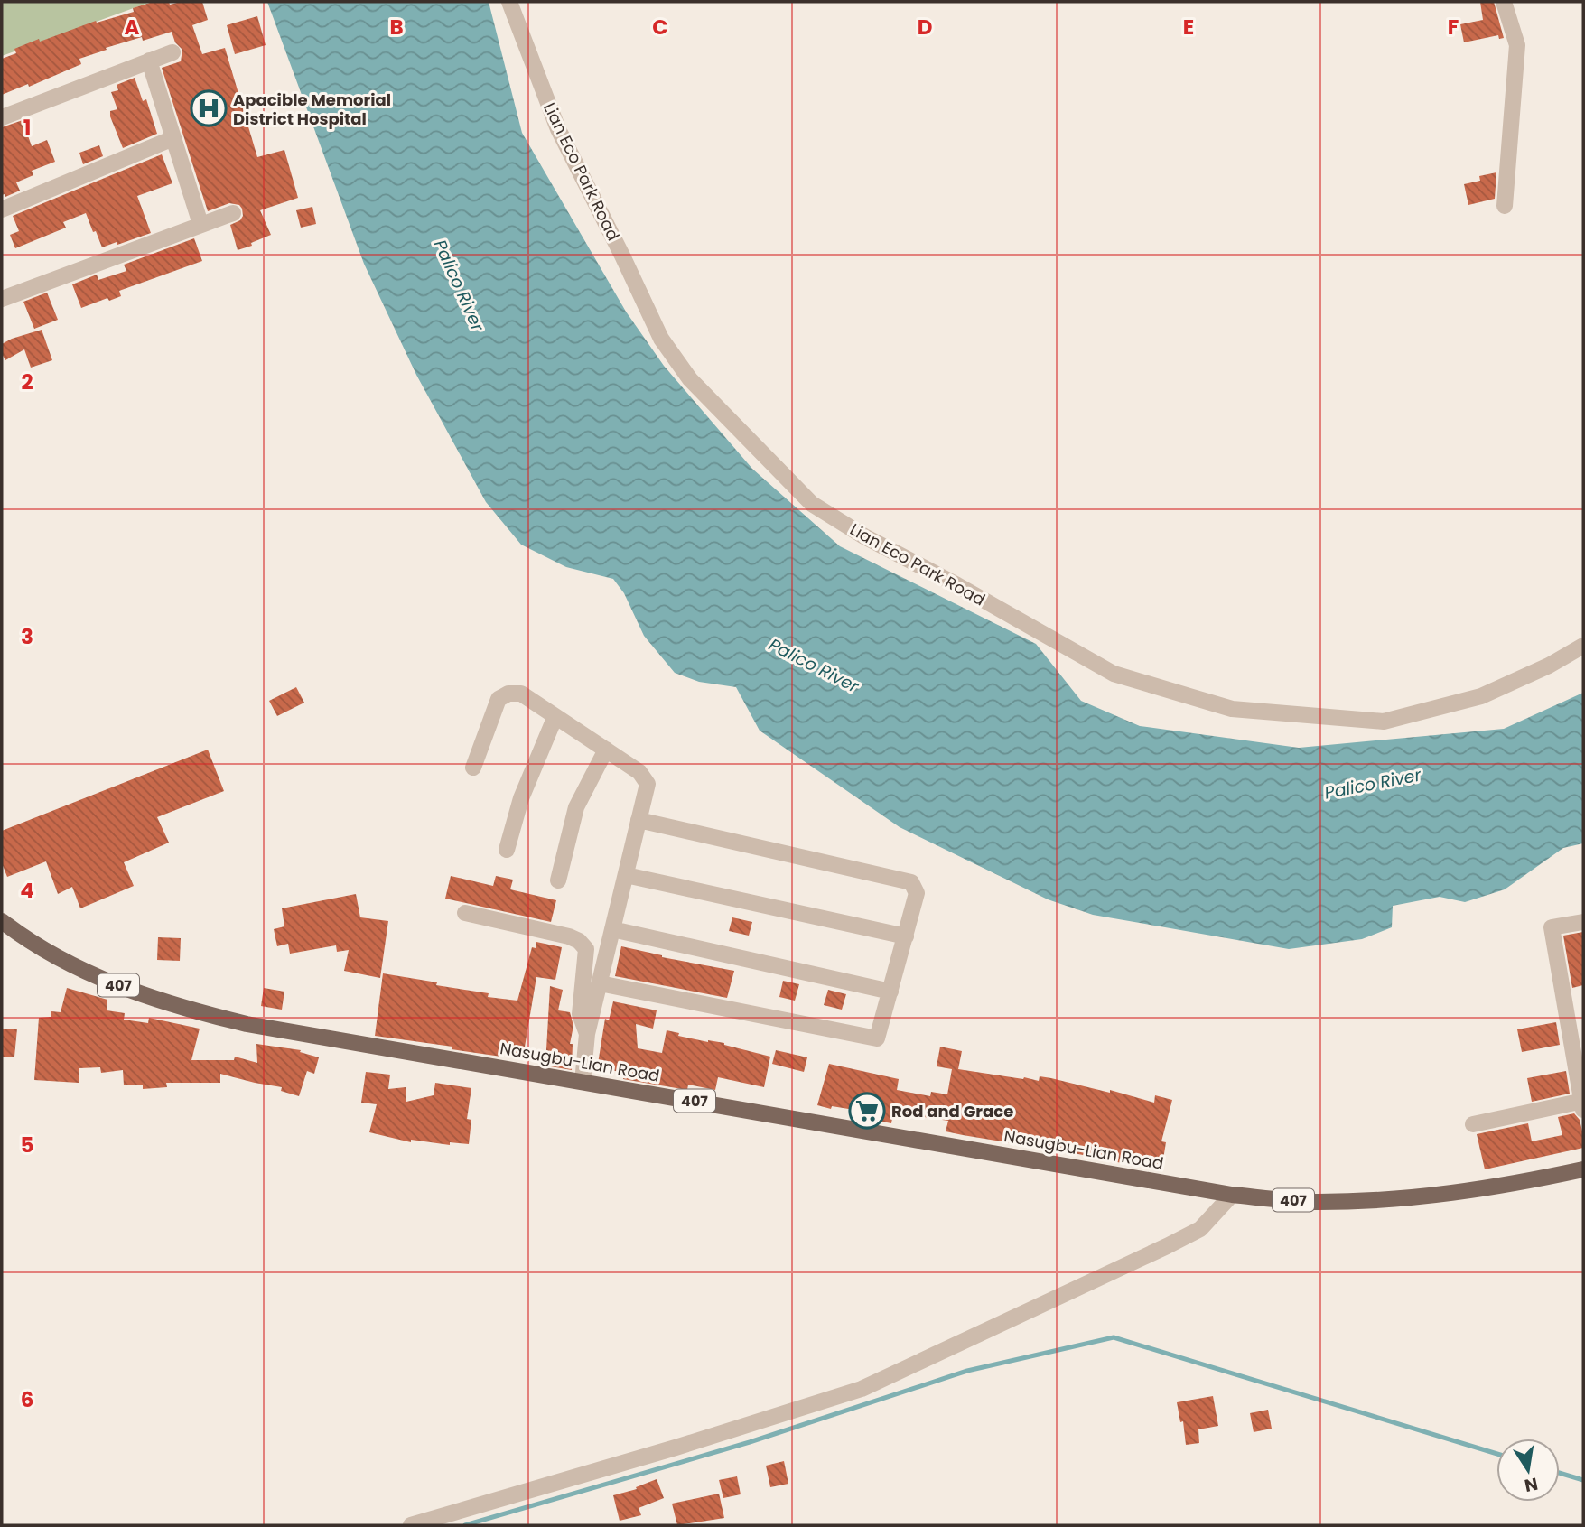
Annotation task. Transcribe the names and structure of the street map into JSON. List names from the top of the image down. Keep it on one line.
{"streets":{"main road":["407","Nasugbu-Lian Road"],"street":["Lian Eco Park Road"]},"water":["Palico River"],"places":{"hospital":["Apacible Memorial District Hospital"],"supermarket":["Rod and Grace"]},"north":"bottom","grid":{"columns":["A","B","C","D","E","F"],"rows":["1","2","3","4","5","6"]}}
